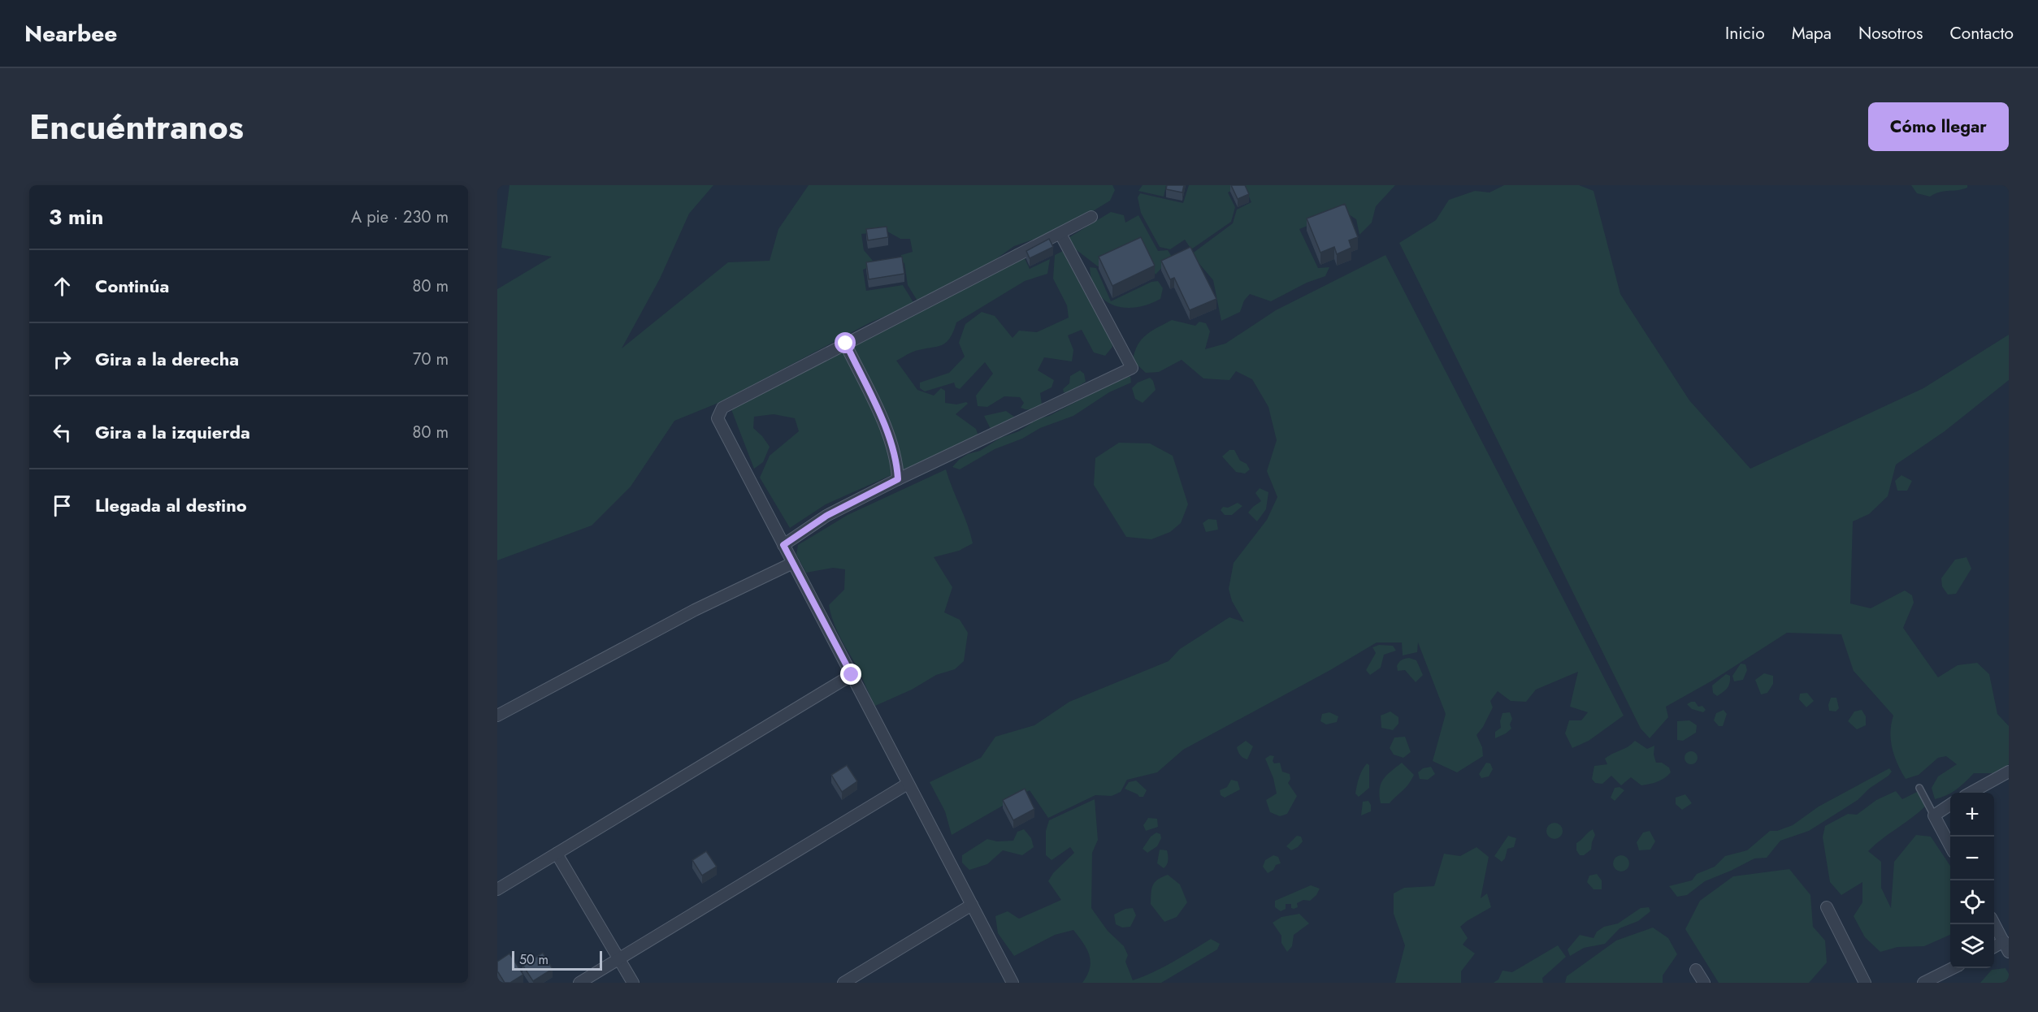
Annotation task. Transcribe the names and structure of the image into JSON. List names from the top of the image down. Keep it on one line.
{"scale_bar":"50 m","page":{"header":"Nearbee","nav":["Inicio","Mapa","Nosotros","Contacto"],"title":"Encuéntranos","buttons":"Cómo llegar","heading":["3 min","A pie · 230 m"],"list":[["Continúa","80 m"],["Gira a la derecha","70 m"],["Gira a la izquierda","80 m"],"Llegada al destino"],"map_buttons":["+","−"],"scale":"50 m"}}
